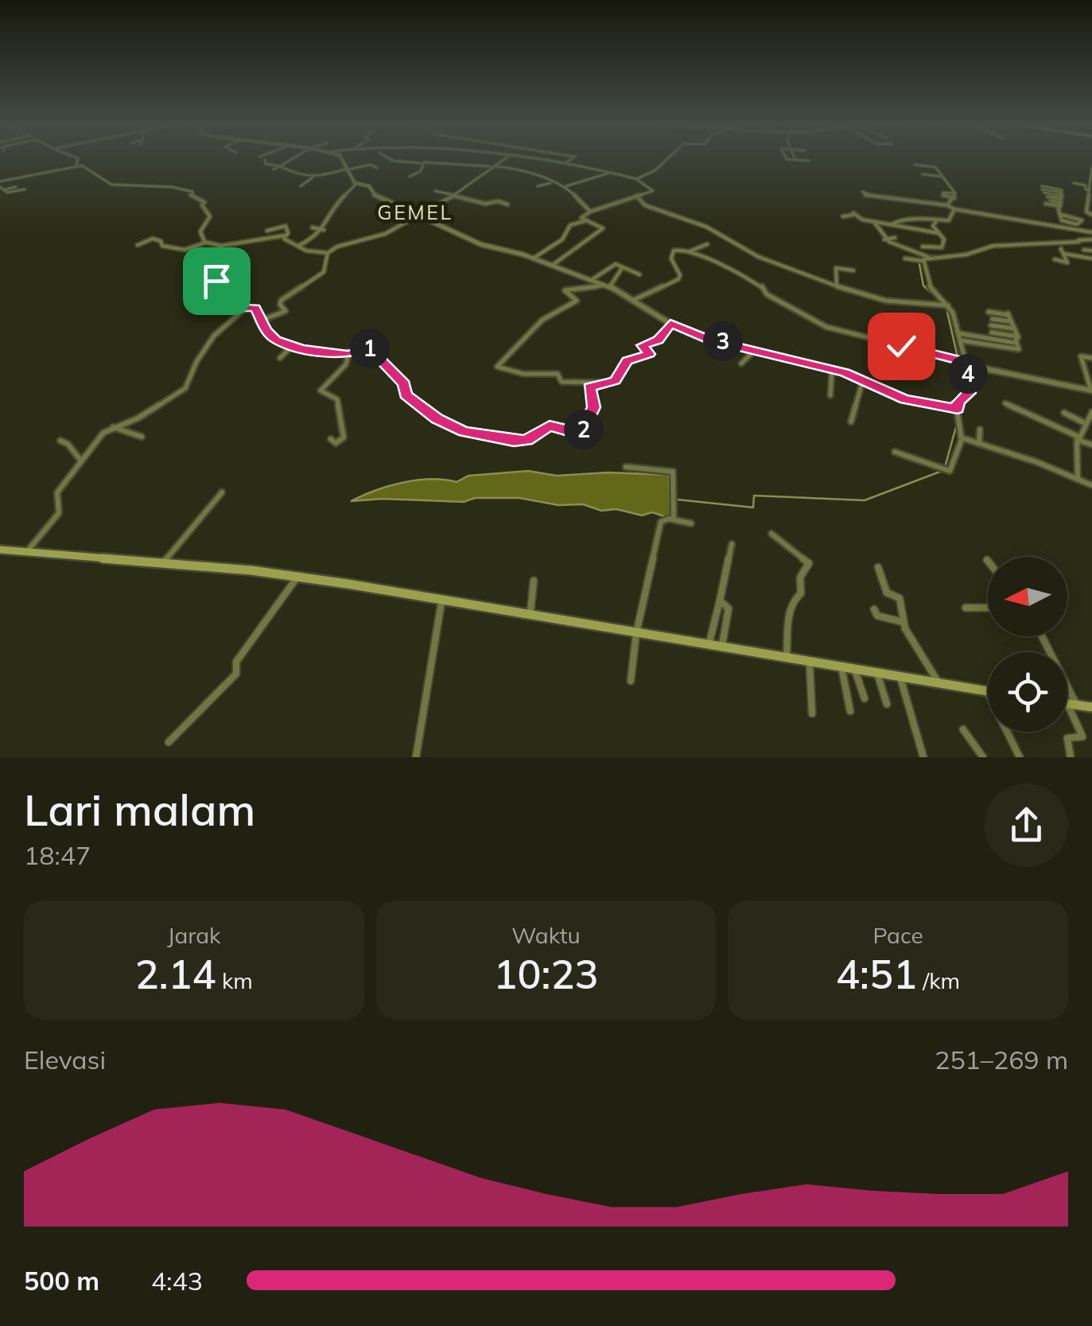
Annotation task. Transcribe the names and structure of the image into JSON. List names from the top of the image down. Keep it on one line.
{"districts":["GEMEL"],"north":"left","page":{"pins":["3","1","4","2"],"heading":["Lari malam","18:47"],"stats":[["Jarak","2.14 km"],["Waktu","10:23"],["Pace","4:51 /km"]],"chart":["Elevasi","251–269 m"],"list":[{"name":"500 m","note":"4:43"}]}}
